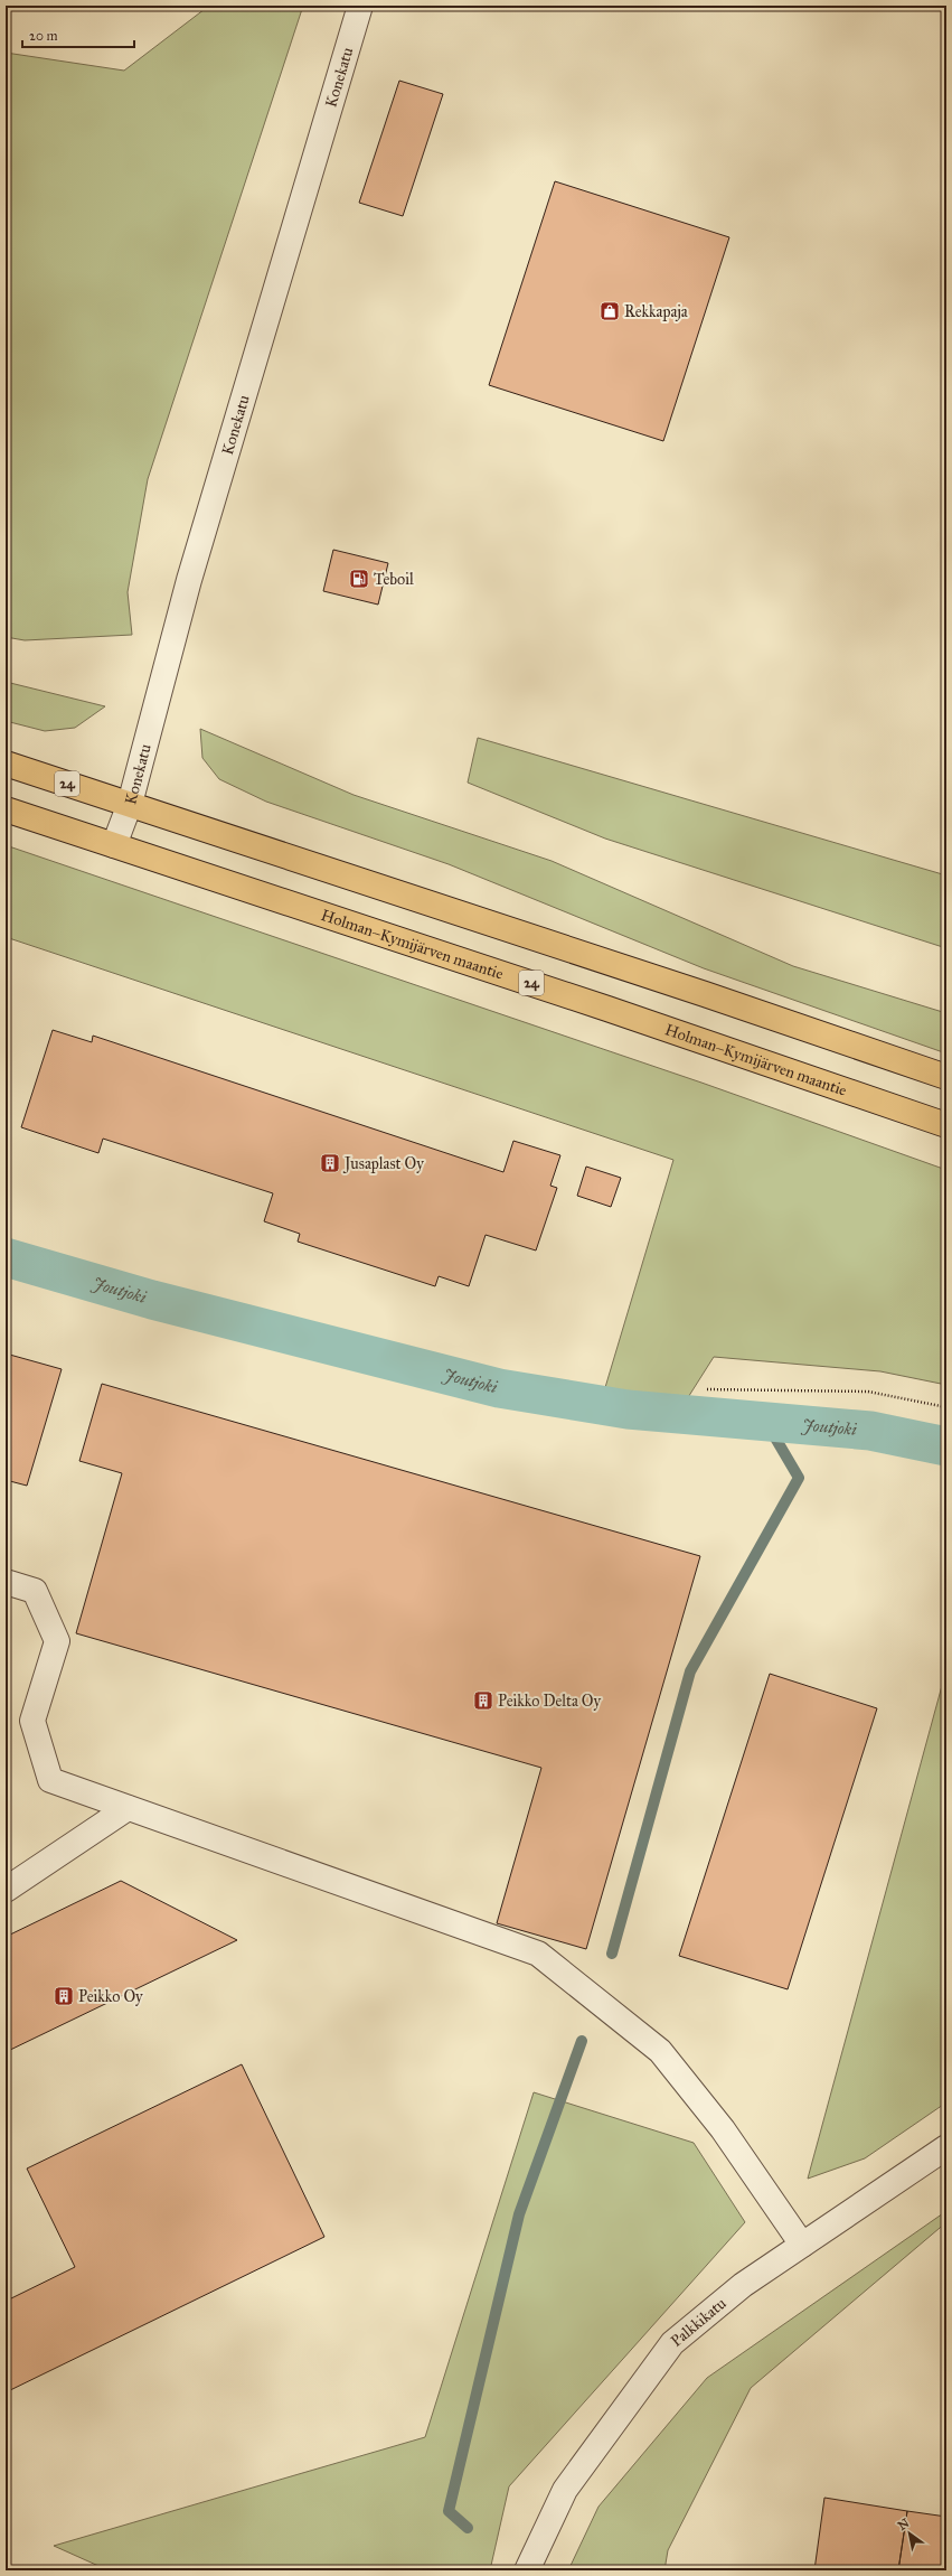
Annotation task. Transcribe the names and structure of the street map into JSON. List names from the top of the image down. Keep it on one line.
{"streets":{"highway":["24","Holman–Kymijärven maantie"],"street":["Konekatu","Palkkikatu"]},"crossings":[["Konekatu","24"],["Konekatu","Holman–Kymijärven maantie"]],"water":["Joutjoki"],"places":{"shop":["Rekkapaja"],"fuel station":["Teboil"],"building":["Jusaplast Oy","Peikko Delta Oy","Peikko Oy"]},"scale_bar":"20 m","north":"top left"}
